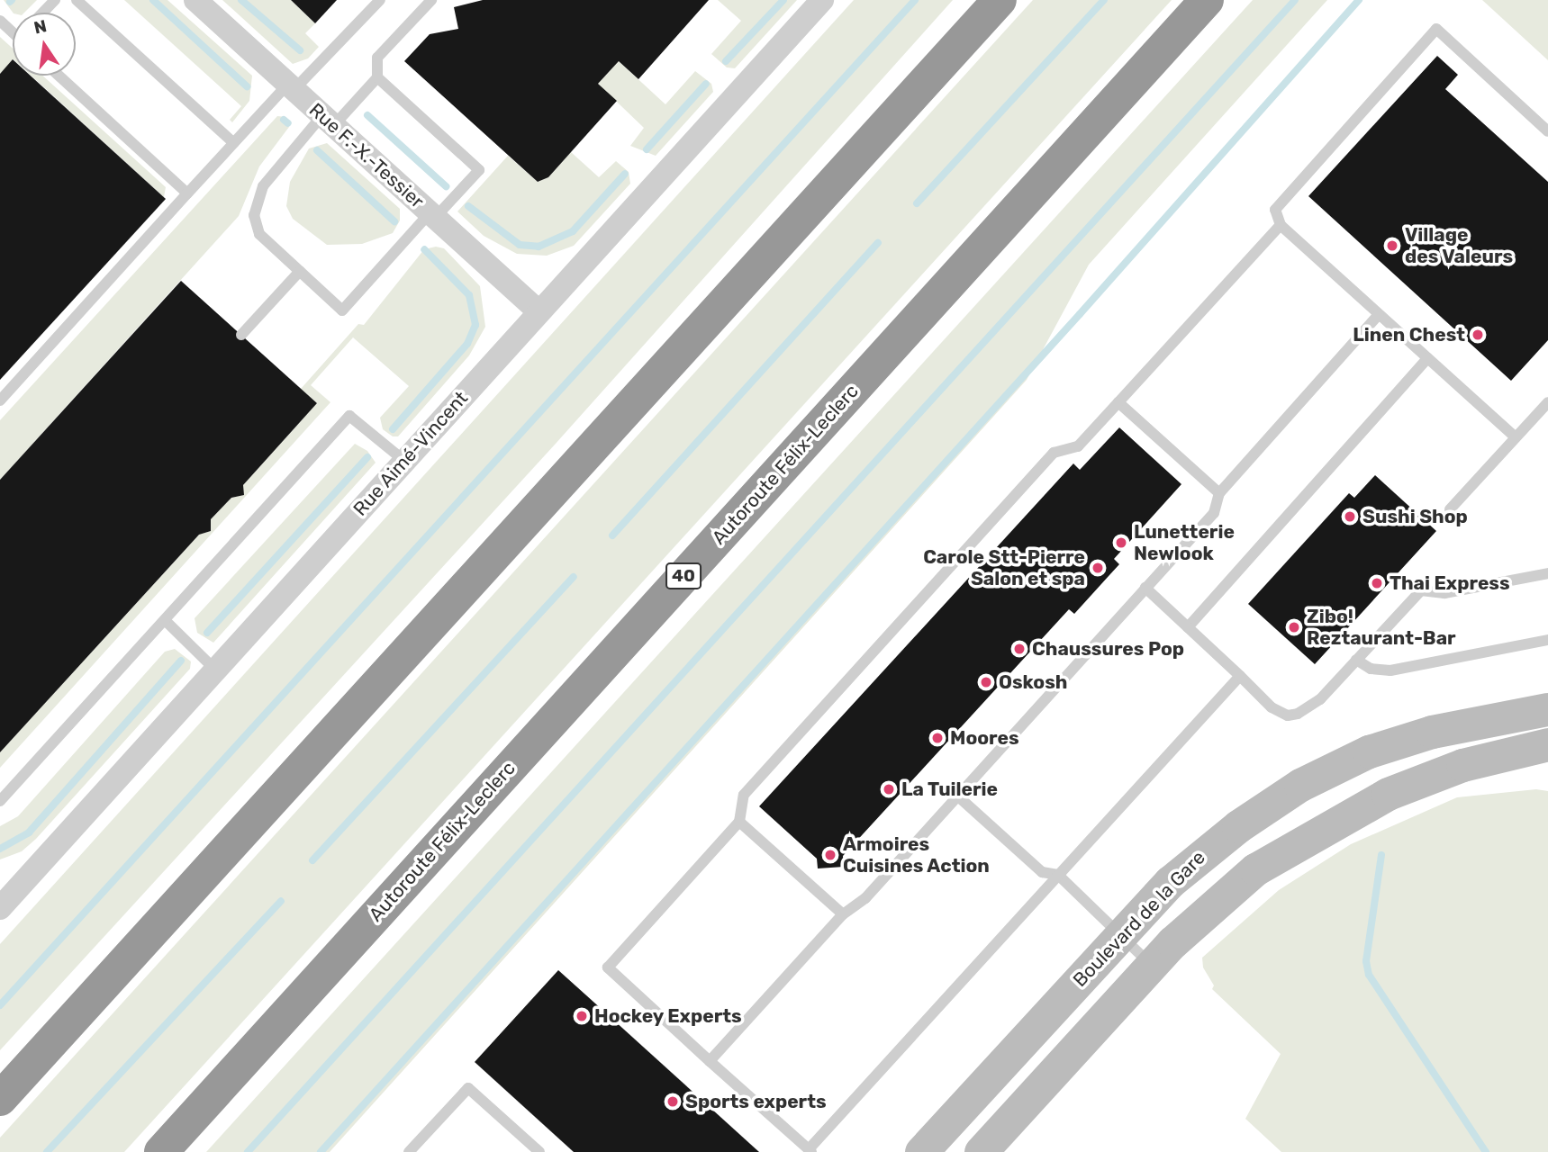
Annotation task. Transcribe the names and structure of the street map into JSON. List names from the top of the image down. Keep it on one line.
{"streets":{"highway":["Autoroute Félix-Leclerc","40"],"main road":["Boulevard de la Gare"],"street":["Rue F.-X.-Tessier","Rue Aimé-Vincent"]},"crossings":[["Rue F.-X.-Tessier","Rue Aimé-Vincent"]],"places":["Village des Valeurs","Linen Chest","Sushi Shop","Lunetterie Newlook","Carole Stt-Pierre Salon et spa","Thai Express","Zibo! Reztaurant-Bar","Chaussures Pop","Oskosh","Moores","La Tuilerie","Armoires Cuisines Action","Hockey Experts","Sports experts"],"north":"top"}
